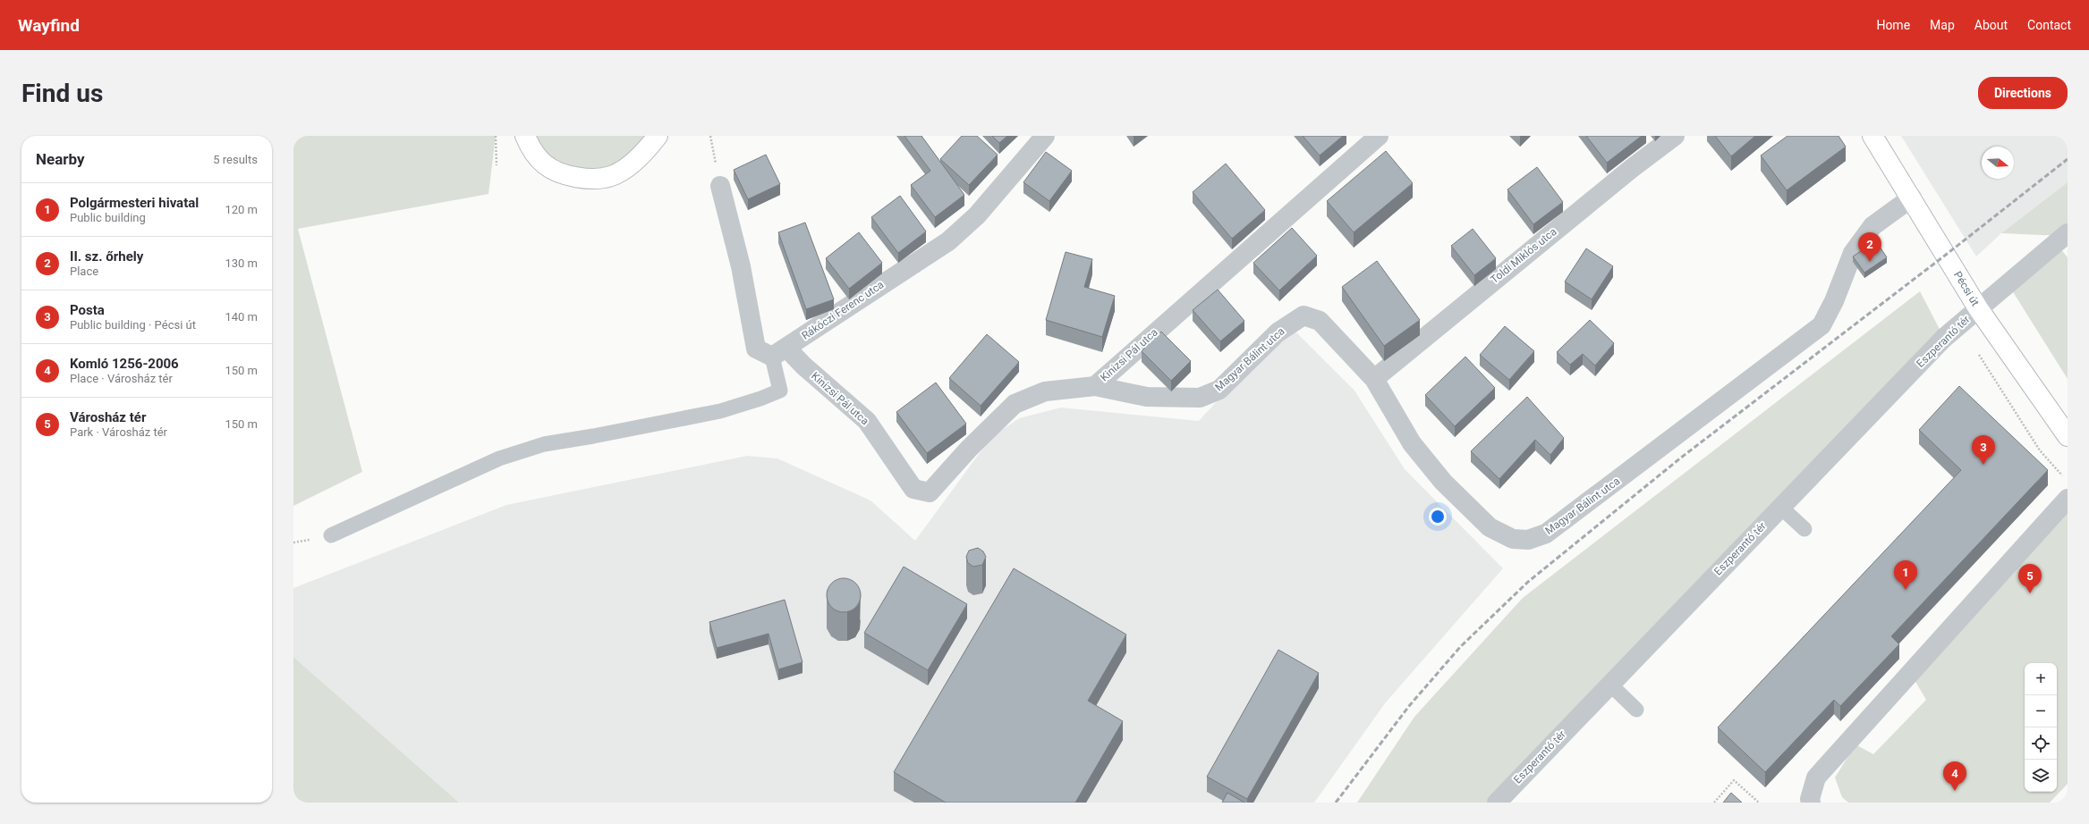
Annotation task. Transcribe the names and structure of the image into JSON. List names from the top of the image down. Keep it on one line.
{"streets":{"main road":["Pécsi út"],"street":["Toldi Miklós utca","Rákóczi Ferenc utca","Eszperantó tér","Kinizsi Pál utca","Magyar Bálint utca"]},"crossings":[["Toldi Miklós utca","Magyar Bálint utca"],["Pécsi út","Eszperantó tér"],["Pécsi út","Magyar Bálint utca"],["Rákóczi Ferenc utca","Kinizsi Pál utca"],["Kinizsi Pál utca","Magyar Bálint utca"]],"north":"right","page":{"header":"Wayfind","nav":["Home","Map","About","Contact"],"buttons":"Directions","title":"Find us","heading":["Nearby","5 results"],"list":[{"mark":"1","name":"Polgármesteri hivatal","note":"Public building","value":"120 m"},{"mark":"2","name":"II. sz. őrhely","note":"Place","value":"130 m"},{"mark":"3","name":"Posta","note":"Public building · Pécsi út","value":"140 m"},{"mark":"4","name":"Komló 1256-2006","note":"Place · Városház tér","value":"150 m"},{"mark":"5","name":"Városház tér","note":"Park · Városház tér","value":"150 m"}],"pins":["2","3","1","5","4"],"map_buttons":["+","−"]}}
